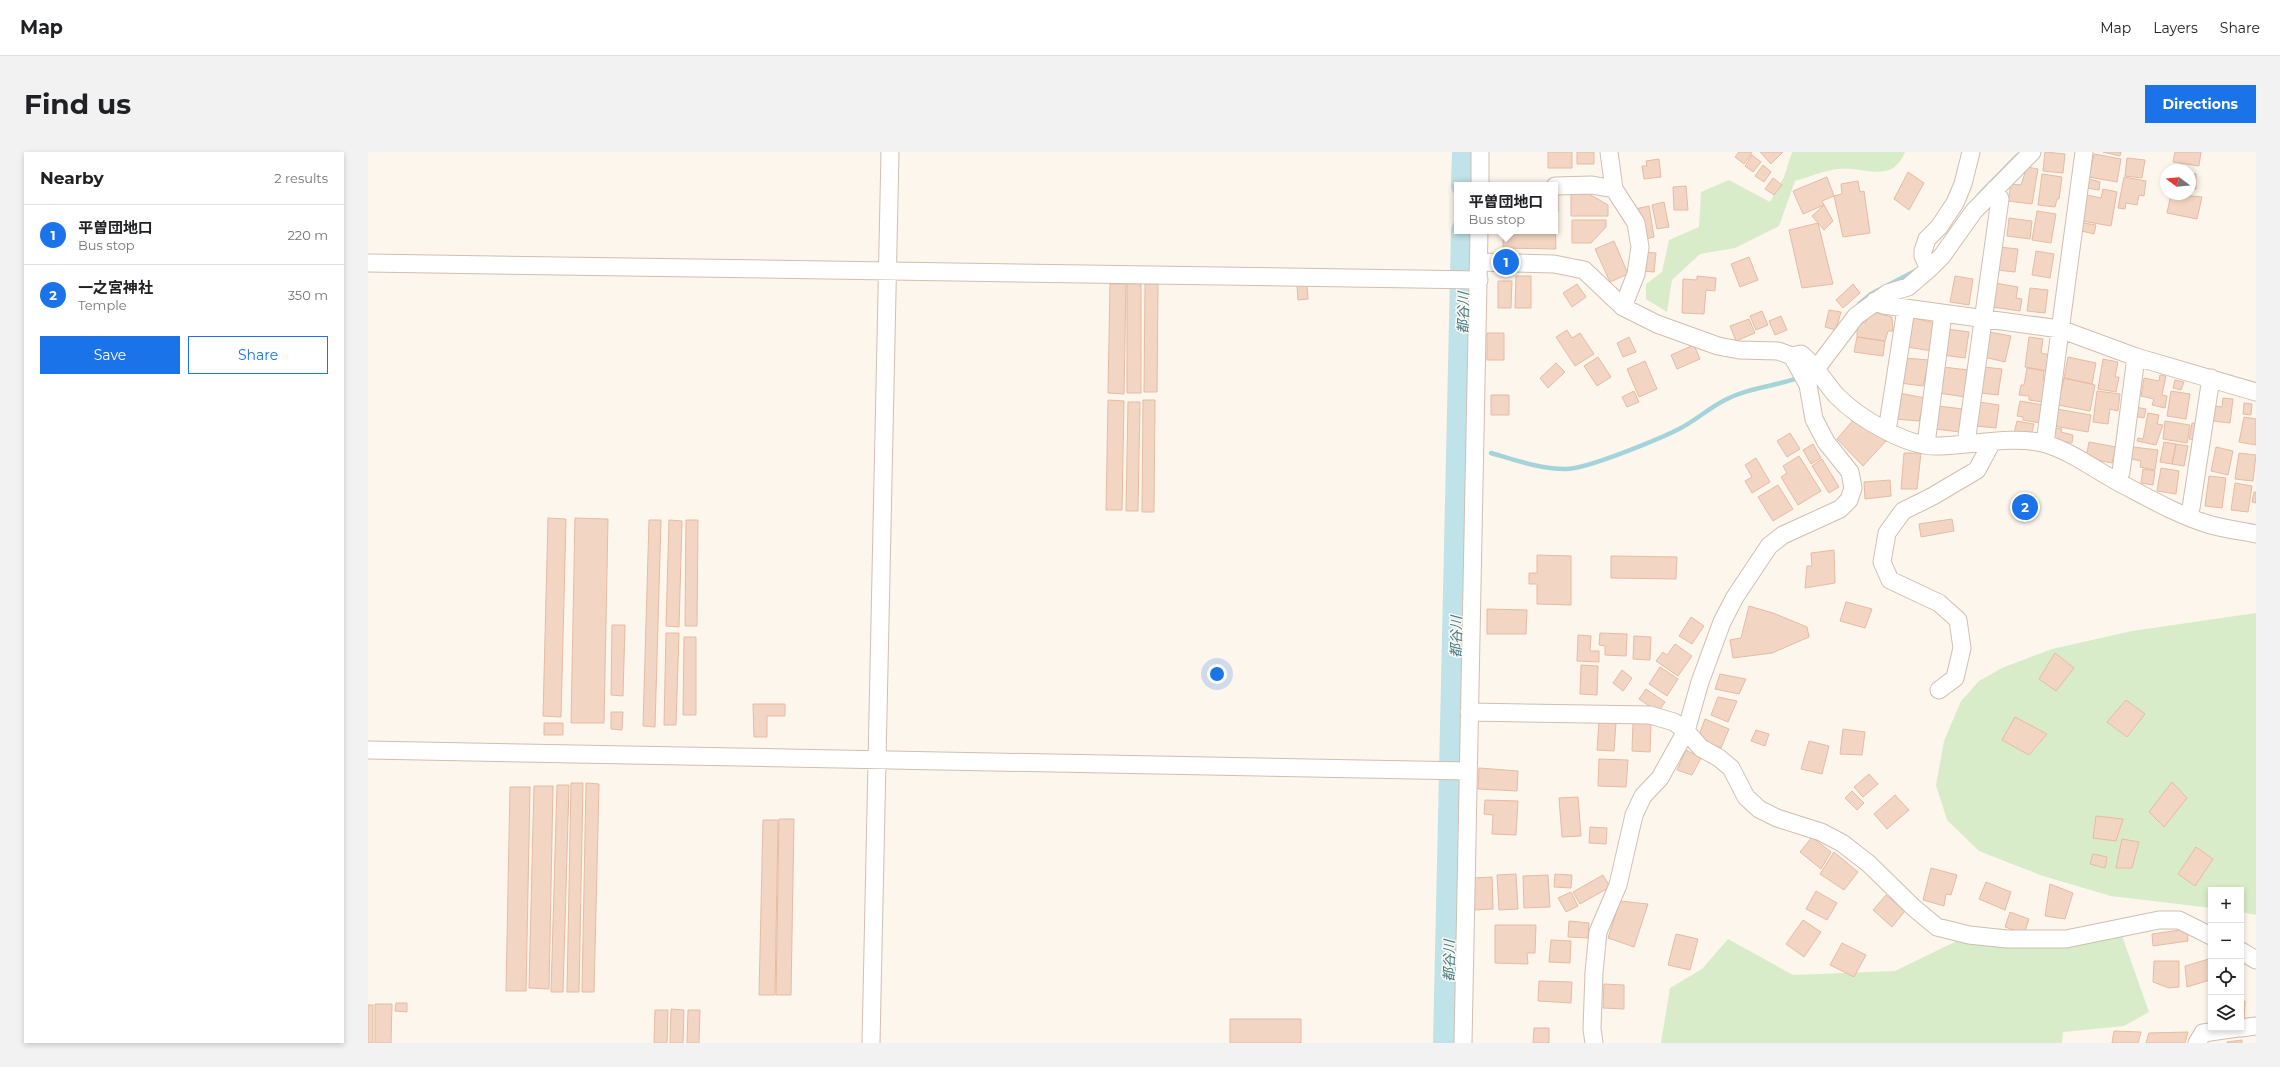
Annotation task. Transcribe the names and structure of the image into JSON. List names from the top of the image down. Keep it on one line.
{"water":["都谷川"],"north":"left","page":{"header":"Map","nav":["Map","Layers","Share"],"buttons":["Directions",["Save","Share"]],"title":"Find us","heading":["Nearby","2 results"],"popup":["平曽団地口","Bus stop"],"list":[{"mark":"1","name":"平曽団地口","note":"Bus stop","value":"220 m"},{"mark":"2","name":"一之宮神社","note":"Temple","value":"350 m"}],"pins":["1","2"],"map_buttons":["+","−"]}}
